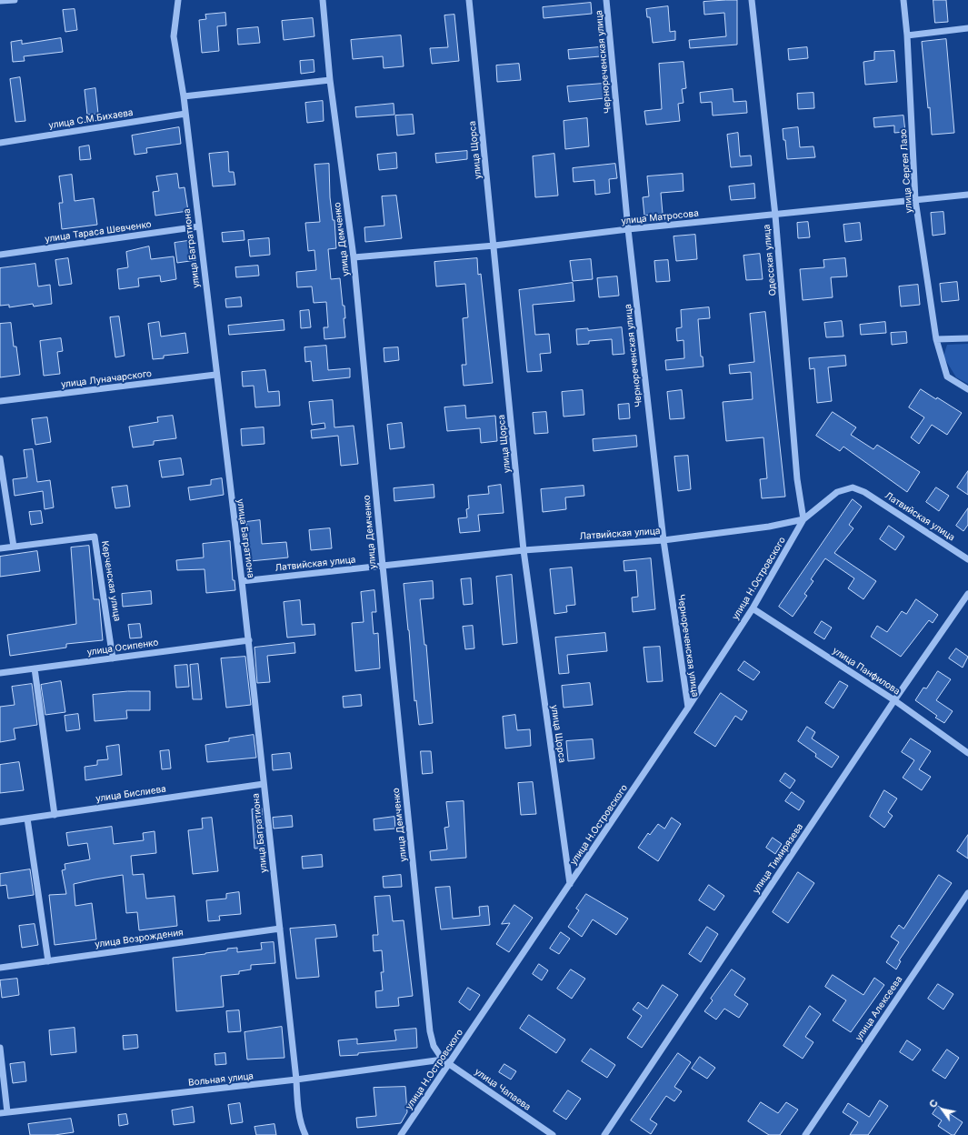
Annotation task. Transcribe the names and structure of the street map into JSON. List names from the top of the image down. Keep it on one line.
{"streets":{"street":["Чернореченская улица","улица С.М.Бихаева","улица Щорса","улица Сергея Лазо","улица Матросова","улица Тараса Шевченко","улица Демченко","улица Багратиона","Одесская улица","улица Луначарского","Латвийская улица","улица Н.Островского","Керченская улица","улица Осипенко","улица Панфилова","улица Бислиева","улица Тимирязева","улица Возрождения","улица Алексеева","Вольная улица","улица Чапаева"]},"crossings":[["Чернореченская улица","улица Матросова"],["Чернореченская улица","Латвийская улица"],["Чернореченская улица","улица Н.Островского"],["улица С.М.Бихаева","улица Багратиона"],["улица Щорса","улица Матросова"],["улица Щорса","Латвийская улица"],["улица Щорса","улица Н.Островского"],["улица Сергея Лазо","улица Матросова"],["улица Матросова","улица Демченко"],["улица Матросова","Одесская улица"],["улица Тараса Шевченко","улица Багратиона"],["улица Демченко","Латвийская улица"],["улица Демченко","Вольная улица"],["улица Демченко","улица Чапаева"],["улица Багратиона","улица Луначарского"],["улица Багратиона","Латвийская улица"],["улица Багратиона","улица Осипенко"],["улица Багратиона","улица Бислиева"],["улица Багратиона","улица Возрождения"],["улица Багратиона","Вольная улица"],["Одесская улица","Латвийская улица"],["Одесская улица","улица Н.Островского"],["Латвийская улица","улица Н.Островского"],["улица Н.Островского","улица Панфилова"],["улица Н.Островского","улица Чапаева"],["Керченская улица","улица Осипенко"],["улица Панфилова","улица Тимирязева"],["Вольная улица","улица Чапаева"]],"north":"top left"}
